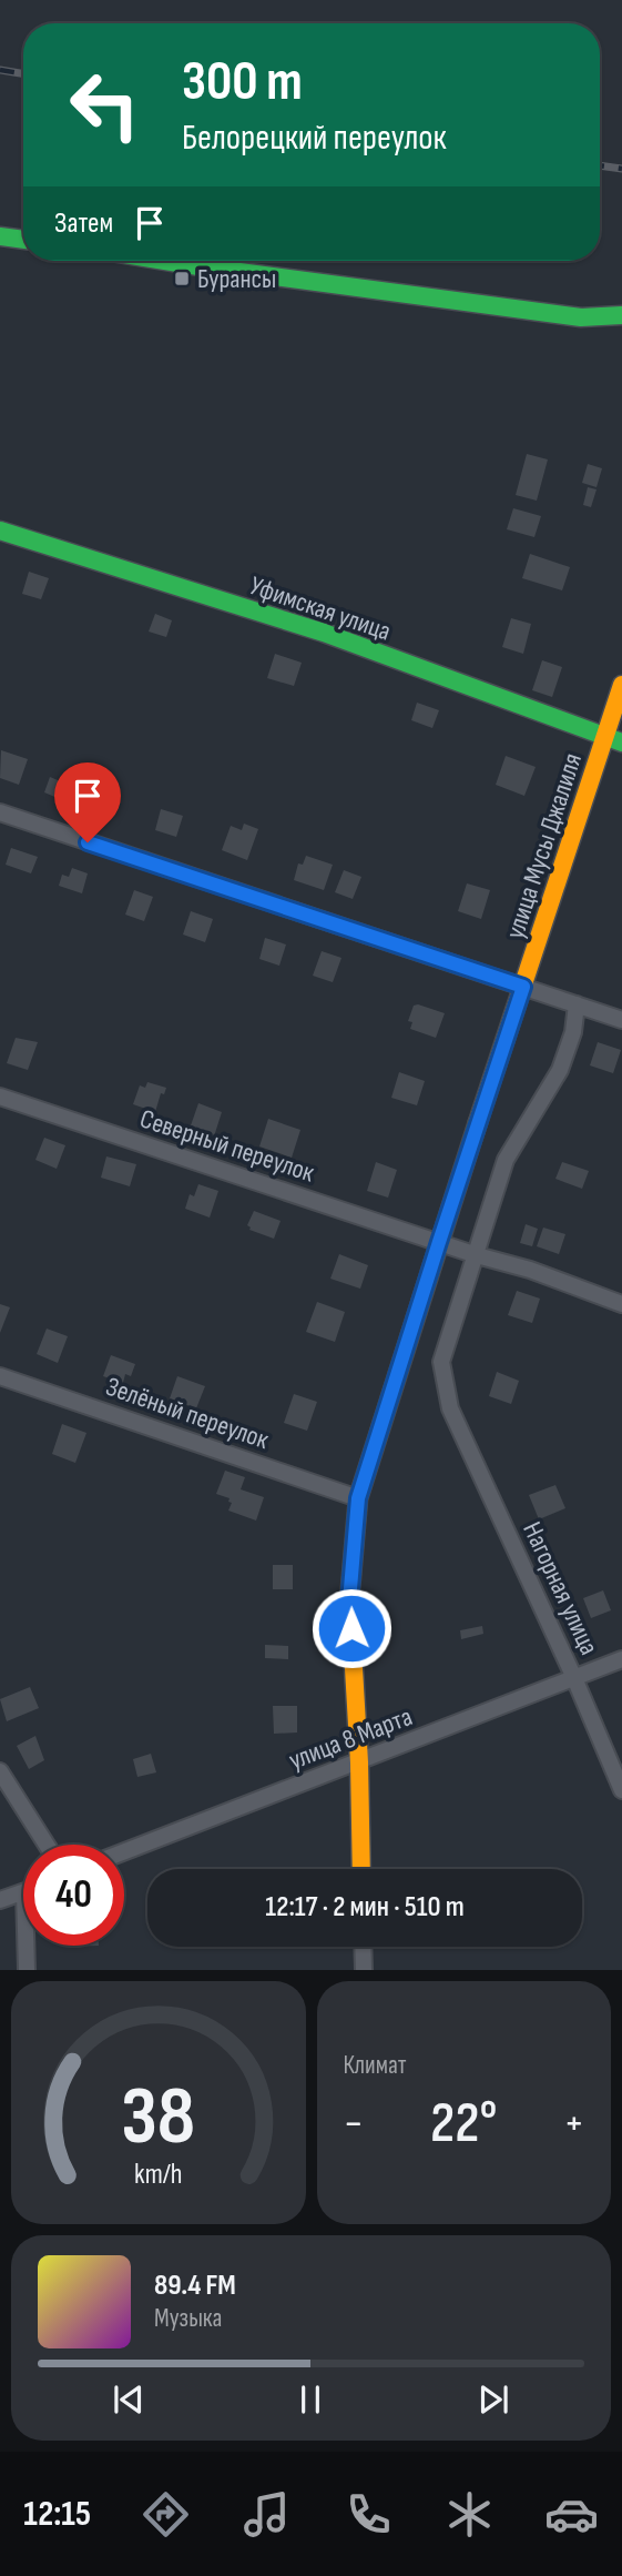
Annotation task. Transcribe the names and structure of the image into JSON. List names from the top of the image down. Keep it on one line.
{"streets":{"street":["Уфимская улица","улица Мусы Джалиля","Северный переулок","Зелёный переулок","Нагорная улица","улица 8 Марта"]},"crossings":[["Уфимская улица","улица Мусы Джалиля"],["улица Мусы Джалиля","Северный переулок"],["улица Мусы Джалиля","Зелёный переулок"],["улица Мусы Джалиля","улица 8 Марта"],["Северный переулок","Нагорная улица"],["Нагорная улица","улица 8 Марта"]],"places":{"transit":["Бурансы"]},"page":{"turn":["300 m","Белорецкий переулок"],"then":"Затем","limit":"40","trip":"12:17 · 2 мин · 510 m","tile":"Климат","heat":["−","22°","+"],"song":["89.4 FM","Музыка"],"tabs":"12:15","gauge":["38","km/h"]}}
